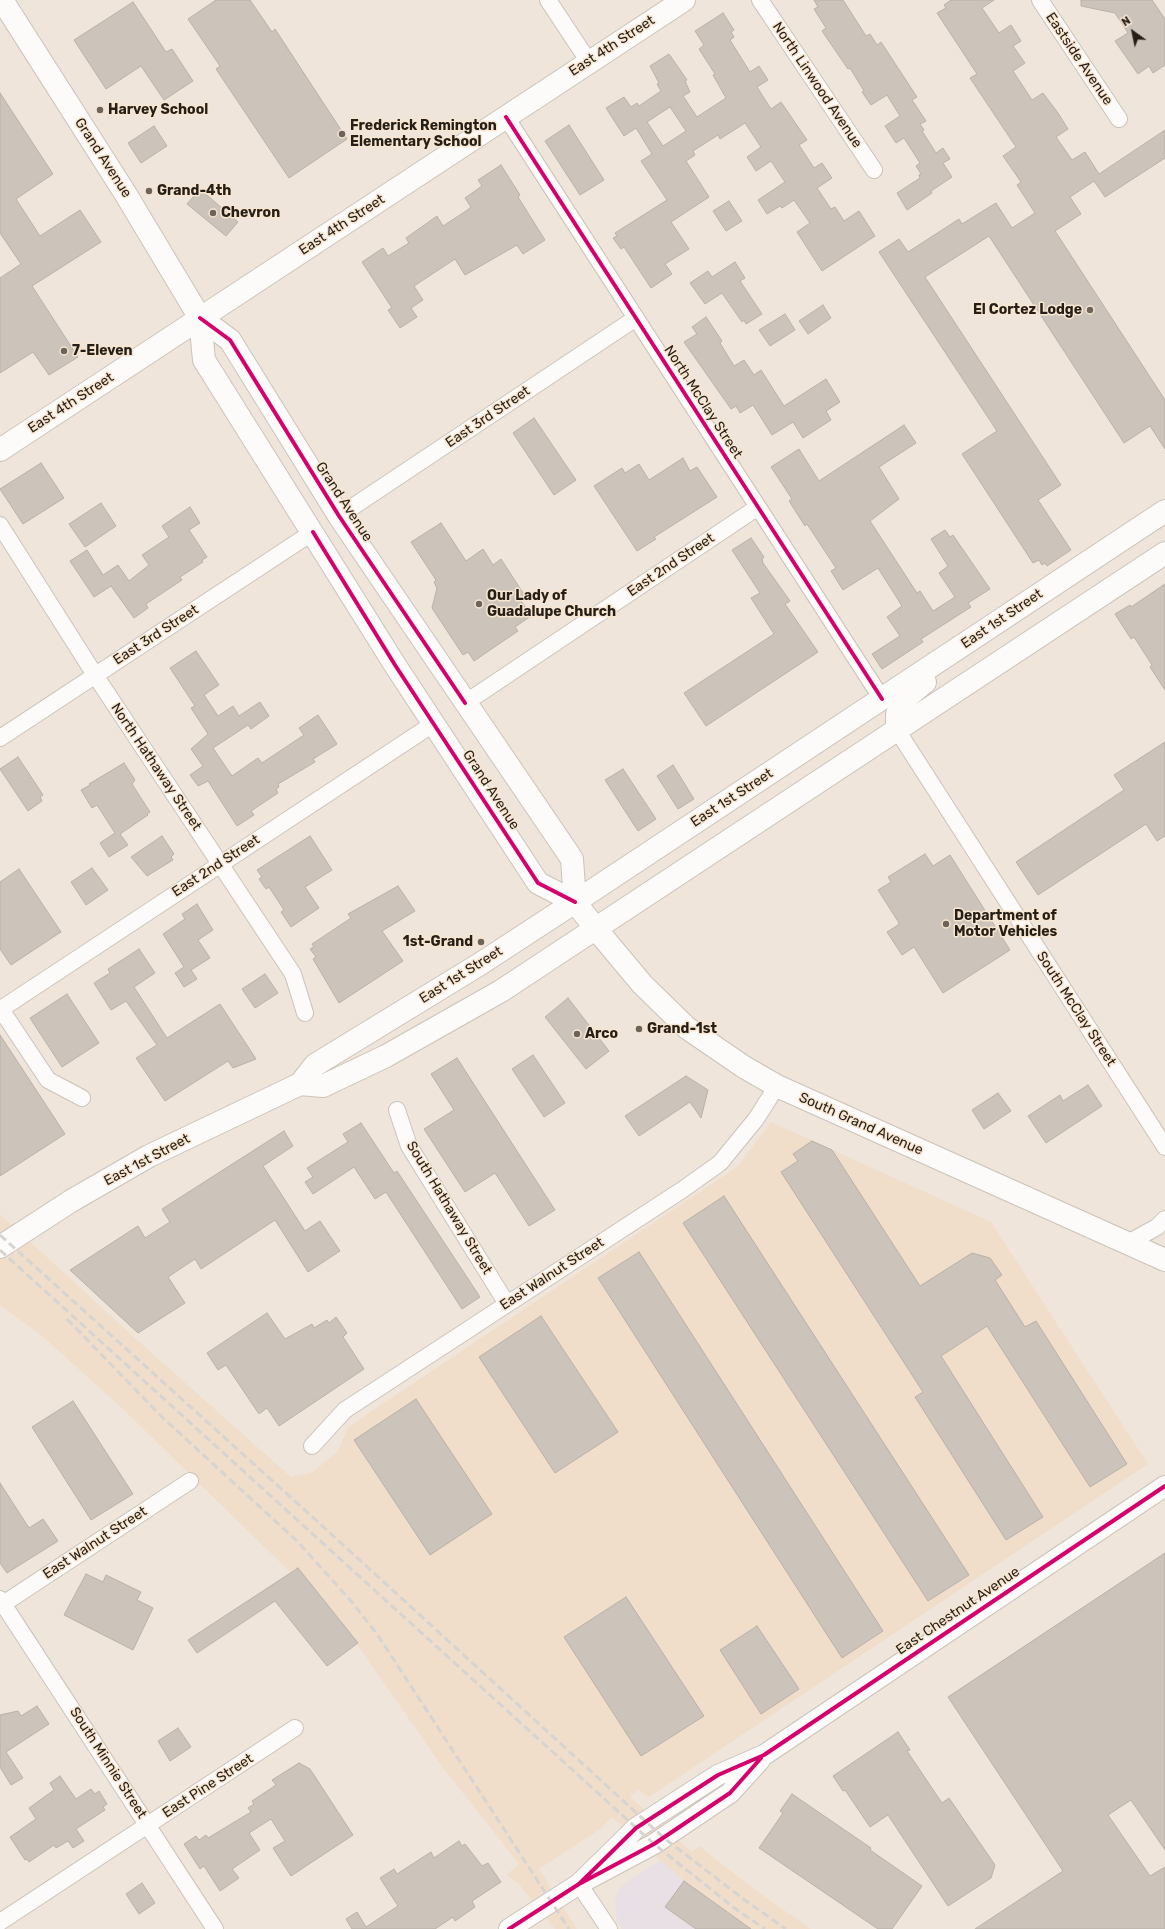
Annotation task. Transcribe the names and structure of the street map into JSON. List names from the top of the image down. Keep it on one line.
{"streets":{"main road":["East 4th Street","Grand Avenue","East 1st Street","South Grand Avenue"],"street":["Eastside Avenue","North Linwood Avenue","North McClay Street","East 3rd Street","East 2nd Street","North Hathaway Street","South McClay Street","South Hathaway Street","East Walnut Street","East Chestnut Avenue","South Minnie Street","East Pine Street"]},"crossings":[["East 4th Street","Grand Avenue"],["East 4th Street","North McClay Street"],["Grand Avenue","East 3rd Street"],["Grand Avenue","East 2nd Street"],["Grand Avenue","East 1st Street"],["Grand Avenue","South Grand Avenue"],["North McClay Street","East 3rd Street"],["North McClay Street","East 2nd Street"],["North McClay Street","East 1st Street"],["East 3rd Street","North Hathaway Street"],["East 2nd Street","North Hathaway Street"],["South Grand Avenue","East Walnut Street"],["South Hathaway Street","East Walnut Street"],["East Walnut Street","South Minnie Street"],["South Minnie Street","East Pine Street"]],"places":["Harvey School","Frederick Remington Elementary School","Grand-4th","Chevron","El Cortez Lodge","7-Eleven","Our Lady of Guadalupe Church","Department of Motor Vehicles","1st-Grand","Grand-1st","Arco"],"north":"top left"}
